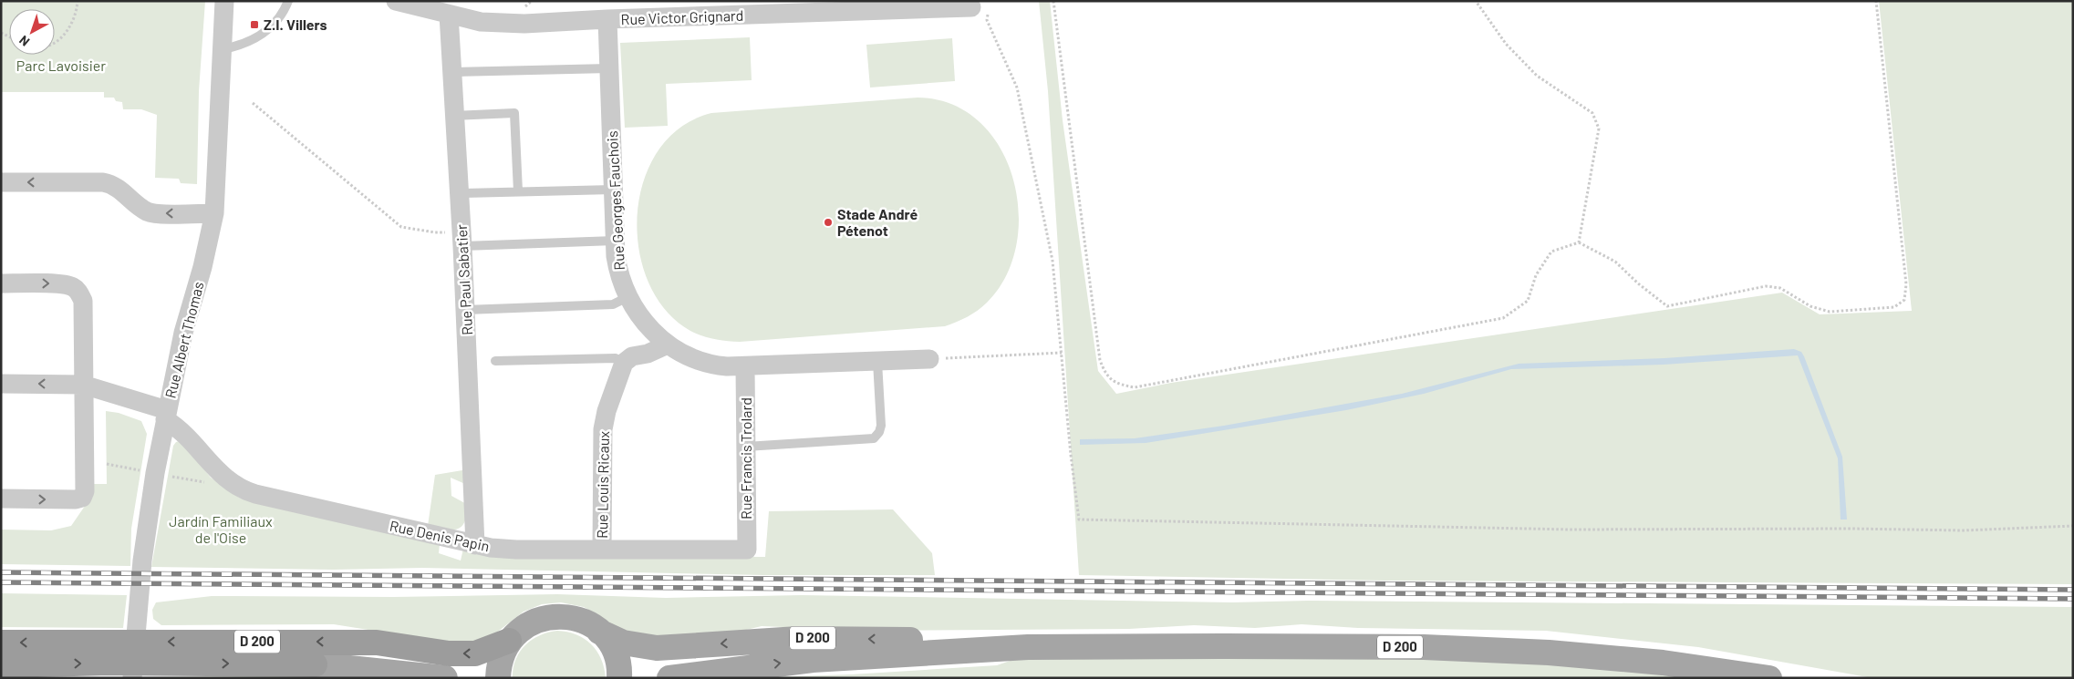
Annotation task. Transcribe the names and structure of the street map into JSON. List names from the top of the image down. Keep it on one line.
{"streets":{"highway":["D 200"],"street":["Rue Victor Grignard","Rue Georges Fauchois","Rue Paul Sabatier","Rue Albert Thomas","Rue Francis Trolard","Rue Louis Ricaux","Rue Denis Papin"]},"crossings":[["Rue Victor Grignard","Rue Georges Fauchois"],["Rue Victor Grignard","Rue Paul Sabatier"],["Rue Georges Fauchois","Rue Francis Trolard"],["Rue Paul Sabatier","Rue Denis Papin"],["Rue Albert Thomas","Rue Denis Papin"],["Rue Francis Trolard","Rue Denis Papin"],["Rue Louis Ricaux","Rue Denis Papin"]],"parks":["Parc Lavoisier","Jardín Familiaux de l'Oise"],"places":{"transit":["Z.I. Villers"],"other":["Stade André Pétenot"]},"north":"bottom left"}
